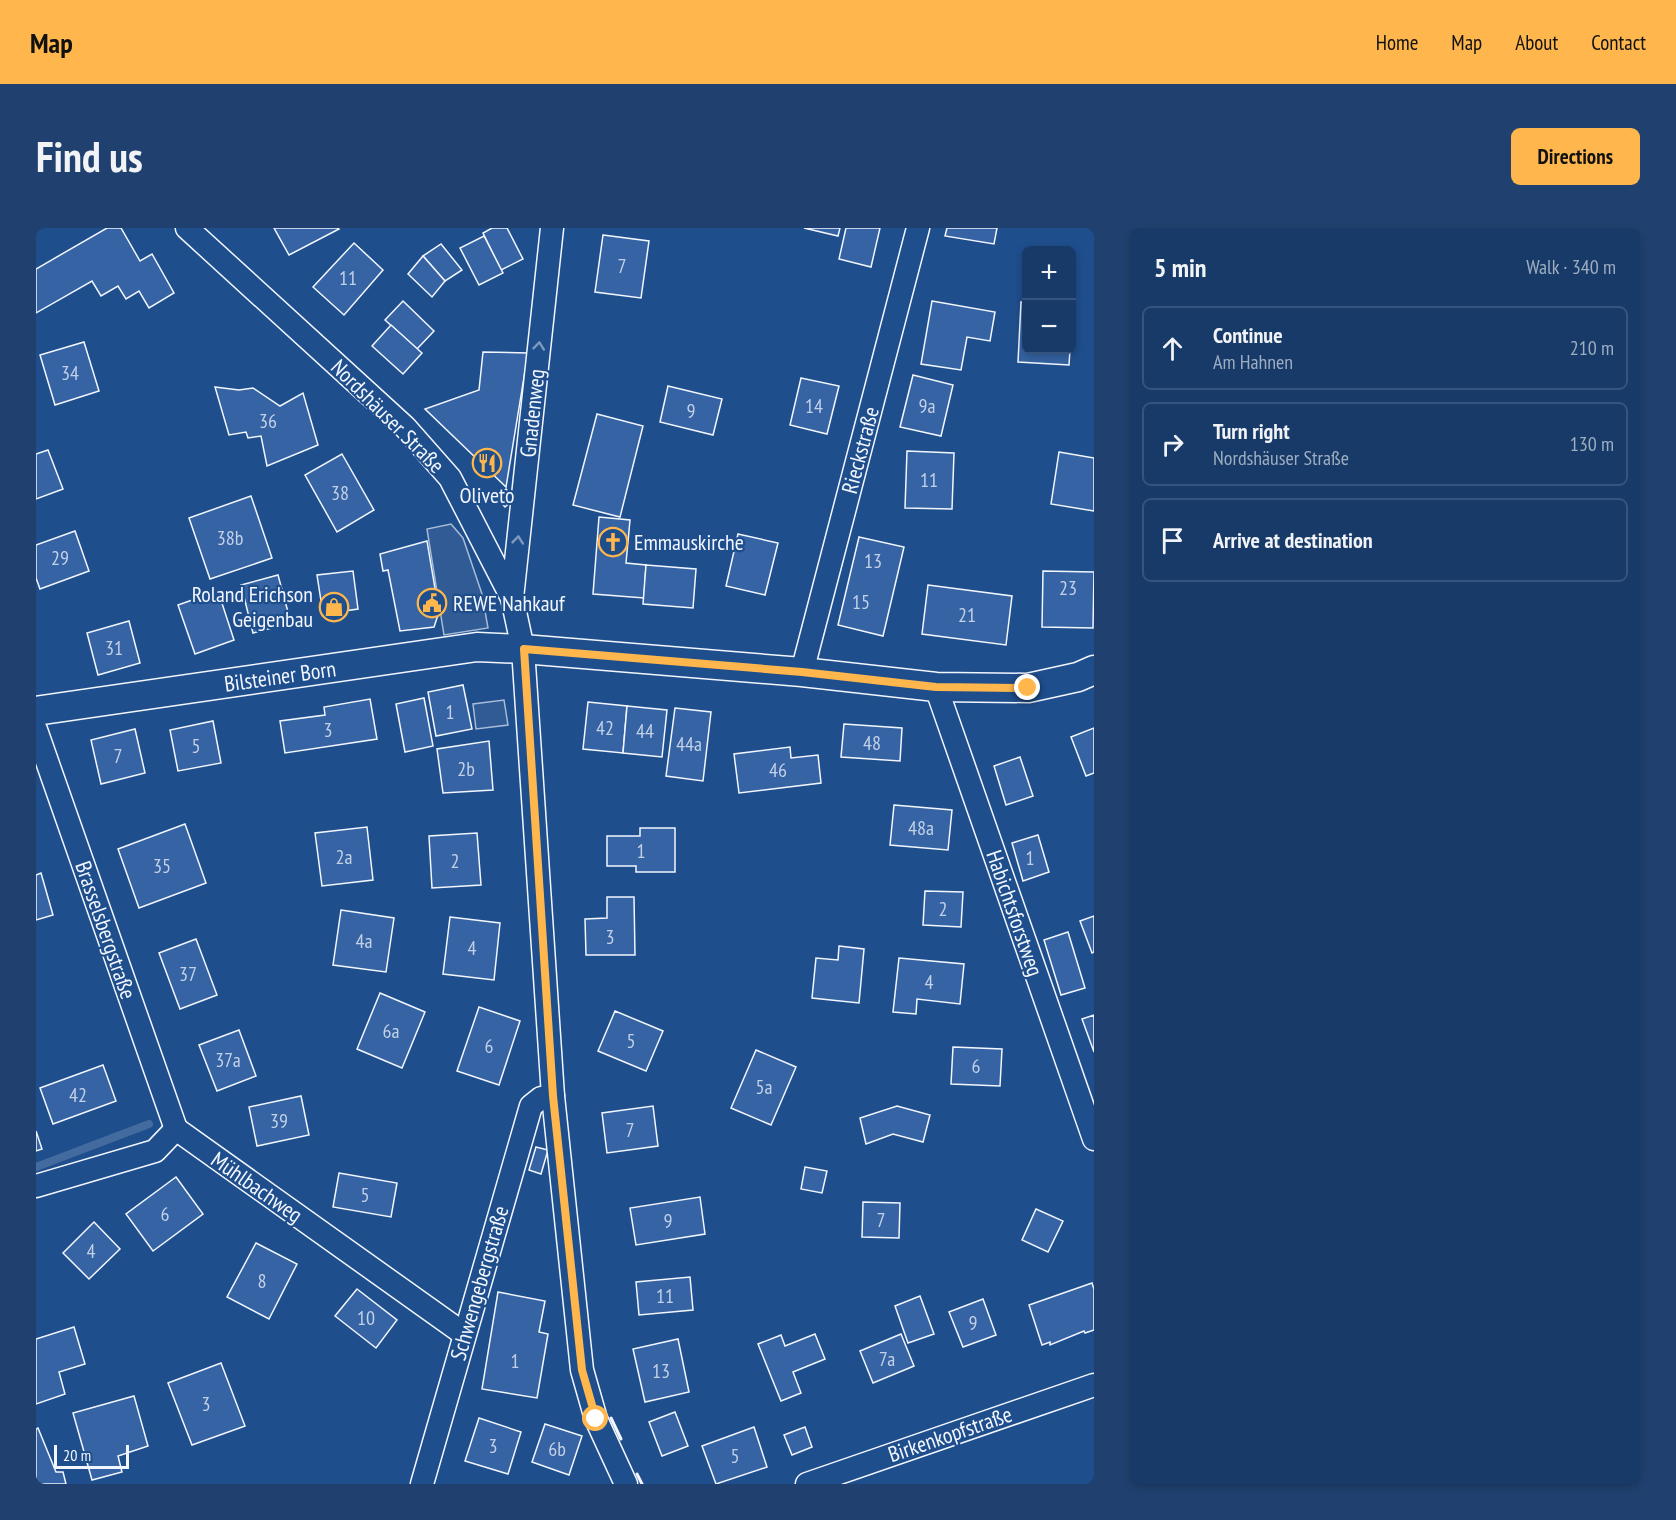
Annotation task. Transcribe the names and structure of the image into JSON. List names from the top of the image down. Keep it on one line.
{"streets":{"street":["Gnadenweg","Nordshäuser Straße","Rieckstraße","Bilsteiner Born","Habichtsforstweg","Brasselsbergstraße","Mühlbachweg","Schwengebergstraße","Birkenkopfstraße"]},"crossings":[["Gnadenweg","Nordshäuser Straße"],["Nordshäuser Straße","Bilsteiner Born"],["Nordshäuser Straße","Schwengebergstraße"],["Brasselsbergstraße","Mühlbachweg"],["Mühlbachweg","Schwengebergstraße"]],"one_way":["Gnadenweg"],"places":{"restaurant":["Oliveto"],"church":["Emmauskirche"],"public building":["REWE Nahkauf"],"shop":["Roland Erichson Geigenbau"]},"house_numbers":["7","11","34","14","9a","9","36","11","38","38b","29","13","23","15","21","31","1","42","3","44","48","44a","5","7","2b","46","48a","1","2a","1","2","35","2","3","4a","4","37","4","6a","5","6","37a","6","5a","42","39","7","5","6","7","9","4","8","11","10","9","7a","1","13","3","3","6b","5"],"scale_bar":"20 m","page":{"header":"Map","nav":["Home","Map","About","Contact"],"buttons":"Directions","title":"Find us","heading":["5 min","Walk · 340 m"],"map_buttons":["+","−"],"list":[["Continue","Am Hahnen","210 m"],["Turn right","Nordshäuser Straße","130 m"],"Arrive at destination"],"scale":"20 m"}}
